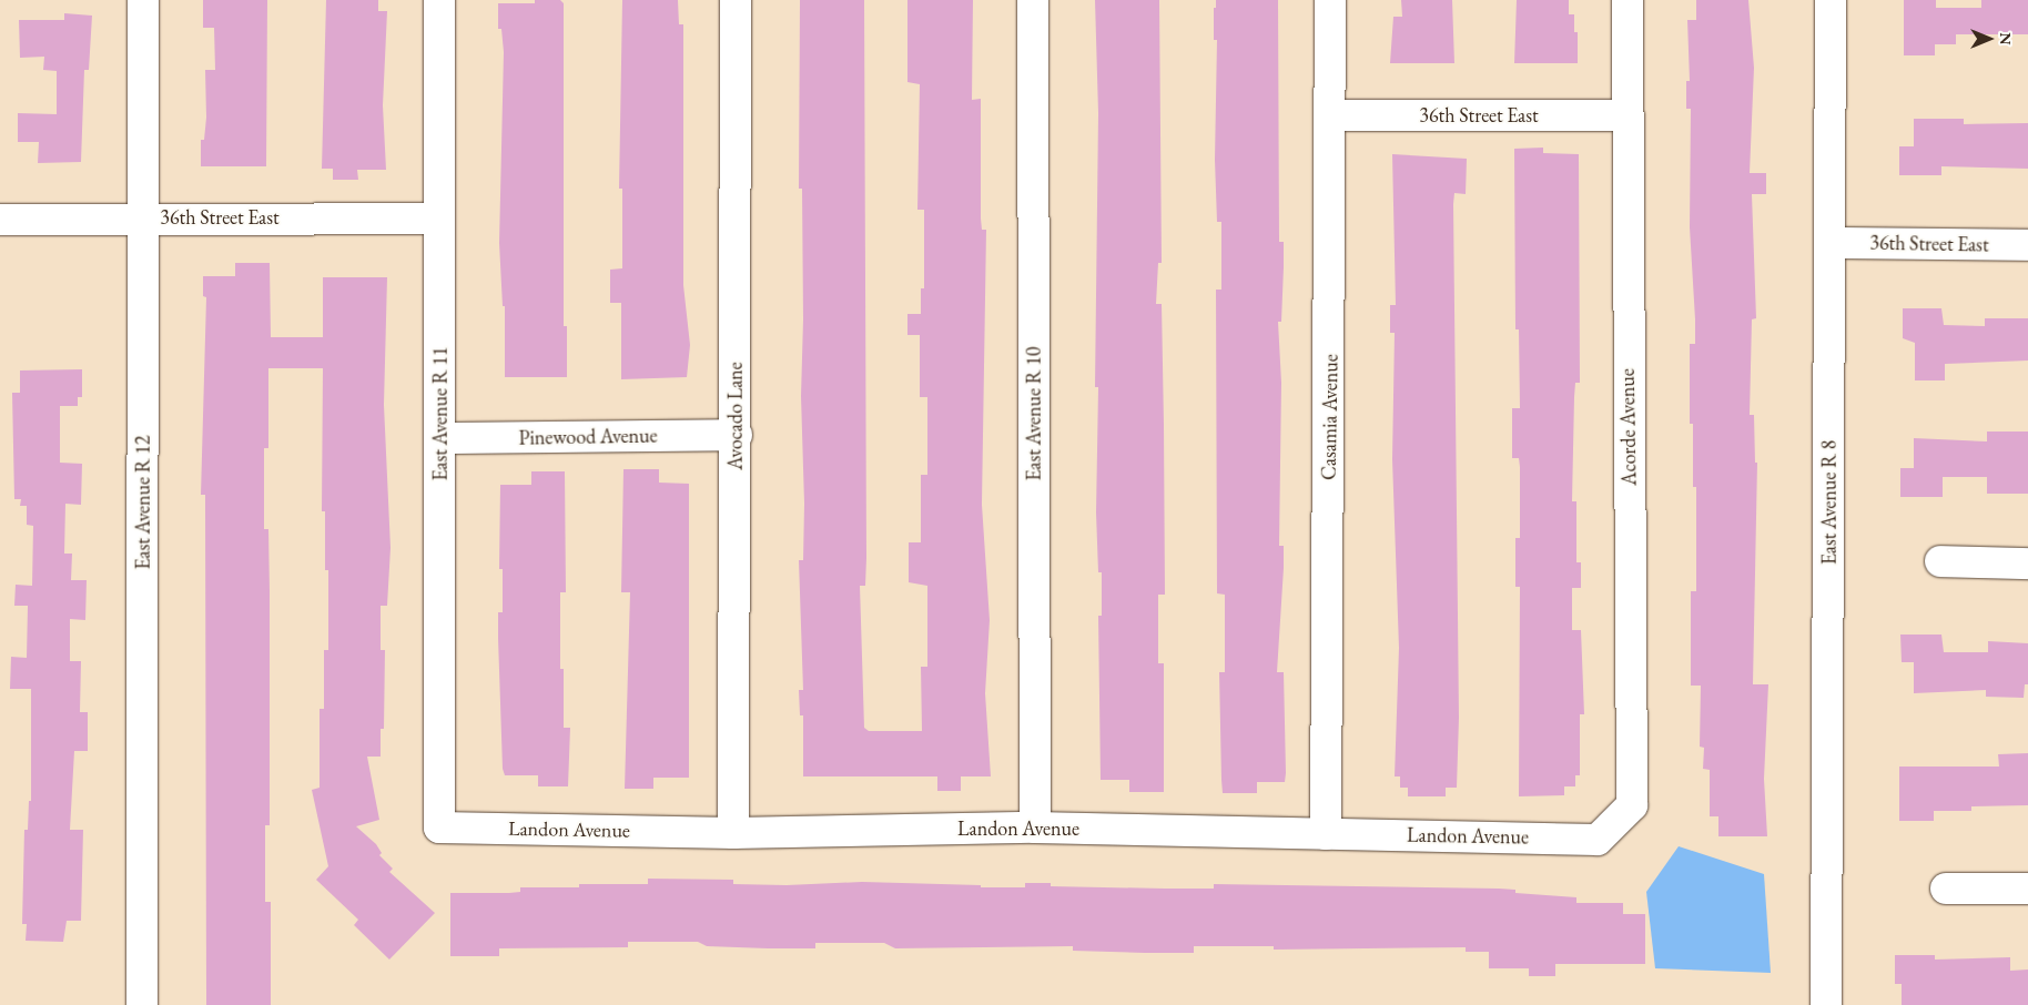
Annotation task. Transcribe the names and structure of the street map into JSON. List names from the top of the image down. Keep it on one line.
{"streets":{"street":["36th Street East","East Avenue R 11","East Avenue R 10","Avocado Lane","Casamia Avenue","Acorde Avenue","Pinewood Avenue","East Avenue R 12","East Avenue R 8","Landon Avenue"]},"crossings":[["36th Street East","East Avenue R 11"],["36th Street East","Casamia Avenue"],["36th Street East","Acorde Avenue"],["36th Street East","East Avenue R 12"],["36th Street East","East Avenue R 8"],["East Avenue R 11","Pinewood Avenue"],["East Avenue R 11","Landon Avenue"],["East Avenue R 10","Landon Avenue"],["Avocado Lane","Pinewood Avenue"],["Avocado Lane","Landon Avenue"],["Casamia Avenue","Landon Avenue"],["Acorde Avenue","Landon Avenue"]],"north":"right"}
